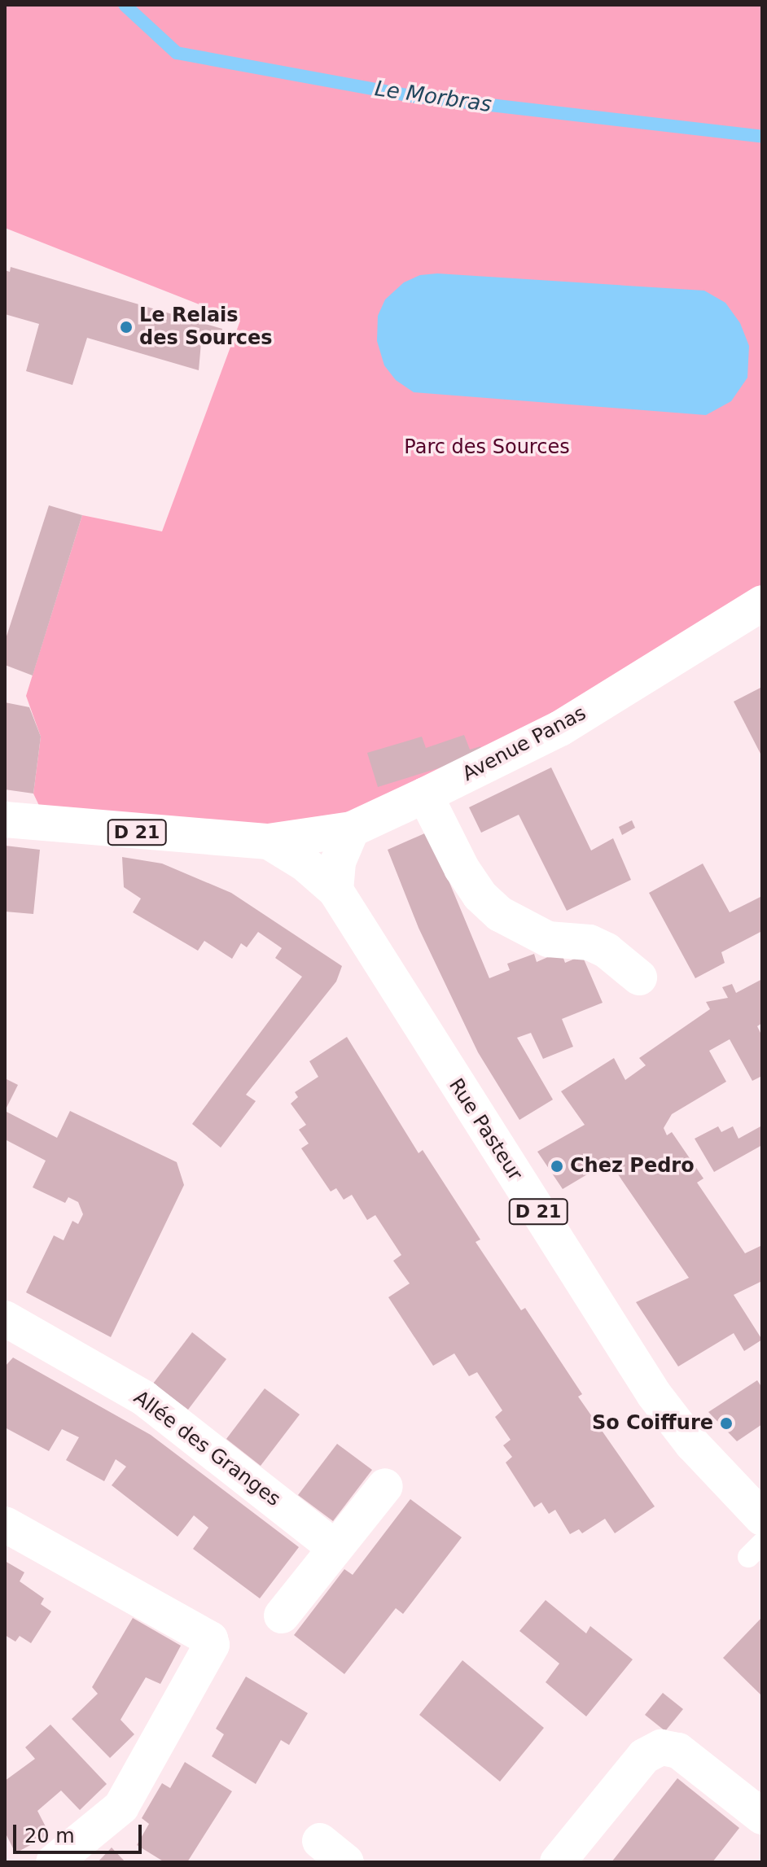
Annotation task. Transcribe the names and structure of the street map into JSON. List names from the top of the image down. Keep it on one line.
{"streets":{"street":["Avenue Panas","D 21","Rue Pasteur","Allée des Granges"]},"crossings":[["Avenue Panas","Rue Pasteur"]],"water":["Le Morbras"],"parks":["Parc des Sources"],"places":["Le Relais des Sources","Chez Pedro","So Coiffure"],"scale_bar":"20 m"}
